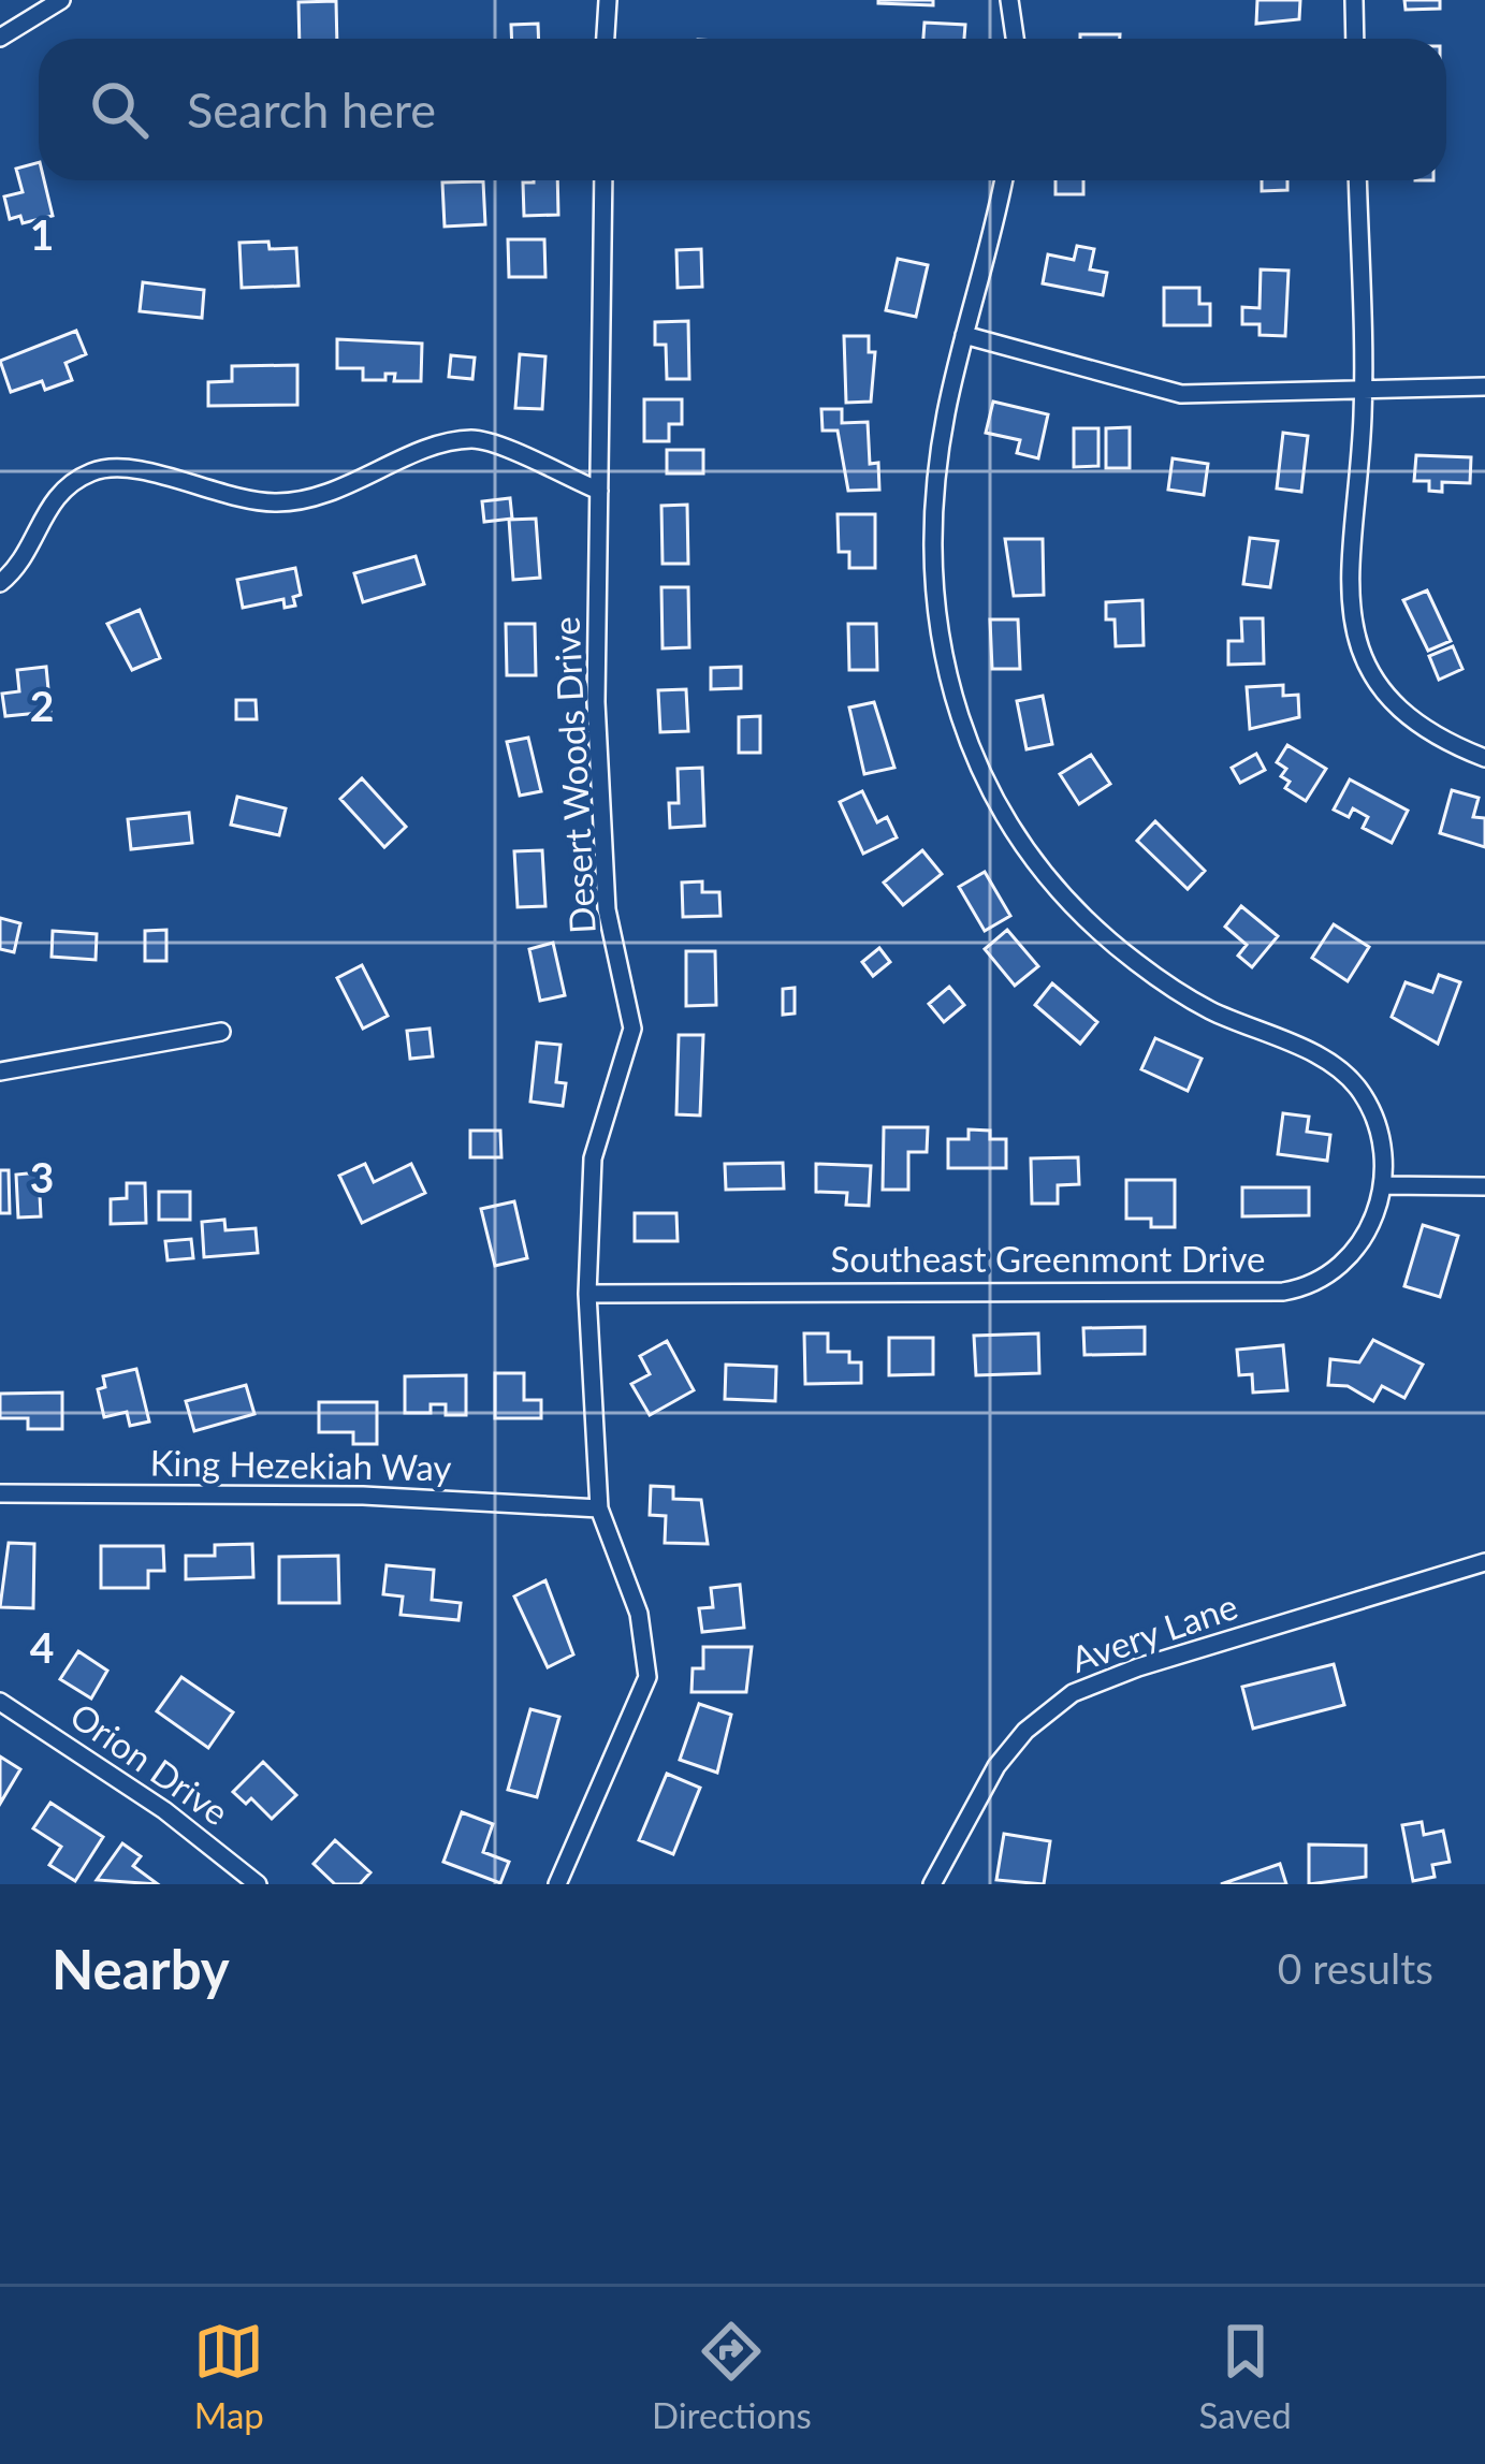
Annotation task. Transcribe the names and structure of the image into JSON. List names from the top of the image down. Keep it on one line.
{"streets":{"street":["Desert Woods Drive","Southeast Greenmont Drive","King Hezekiah Way","Avery Lane","Orion Drive"]},"crossings":[["Desert Woods Drive","Southeast Greenmont Drive"],["Desert Woods Drive","King Hezekiah Way"]],"page":{"search":"Search here","heading":["Nearby","0 results"],"nav":["Map","Directions","Saved"]},"grid":{"rows":["1","2","3","4"]}}
